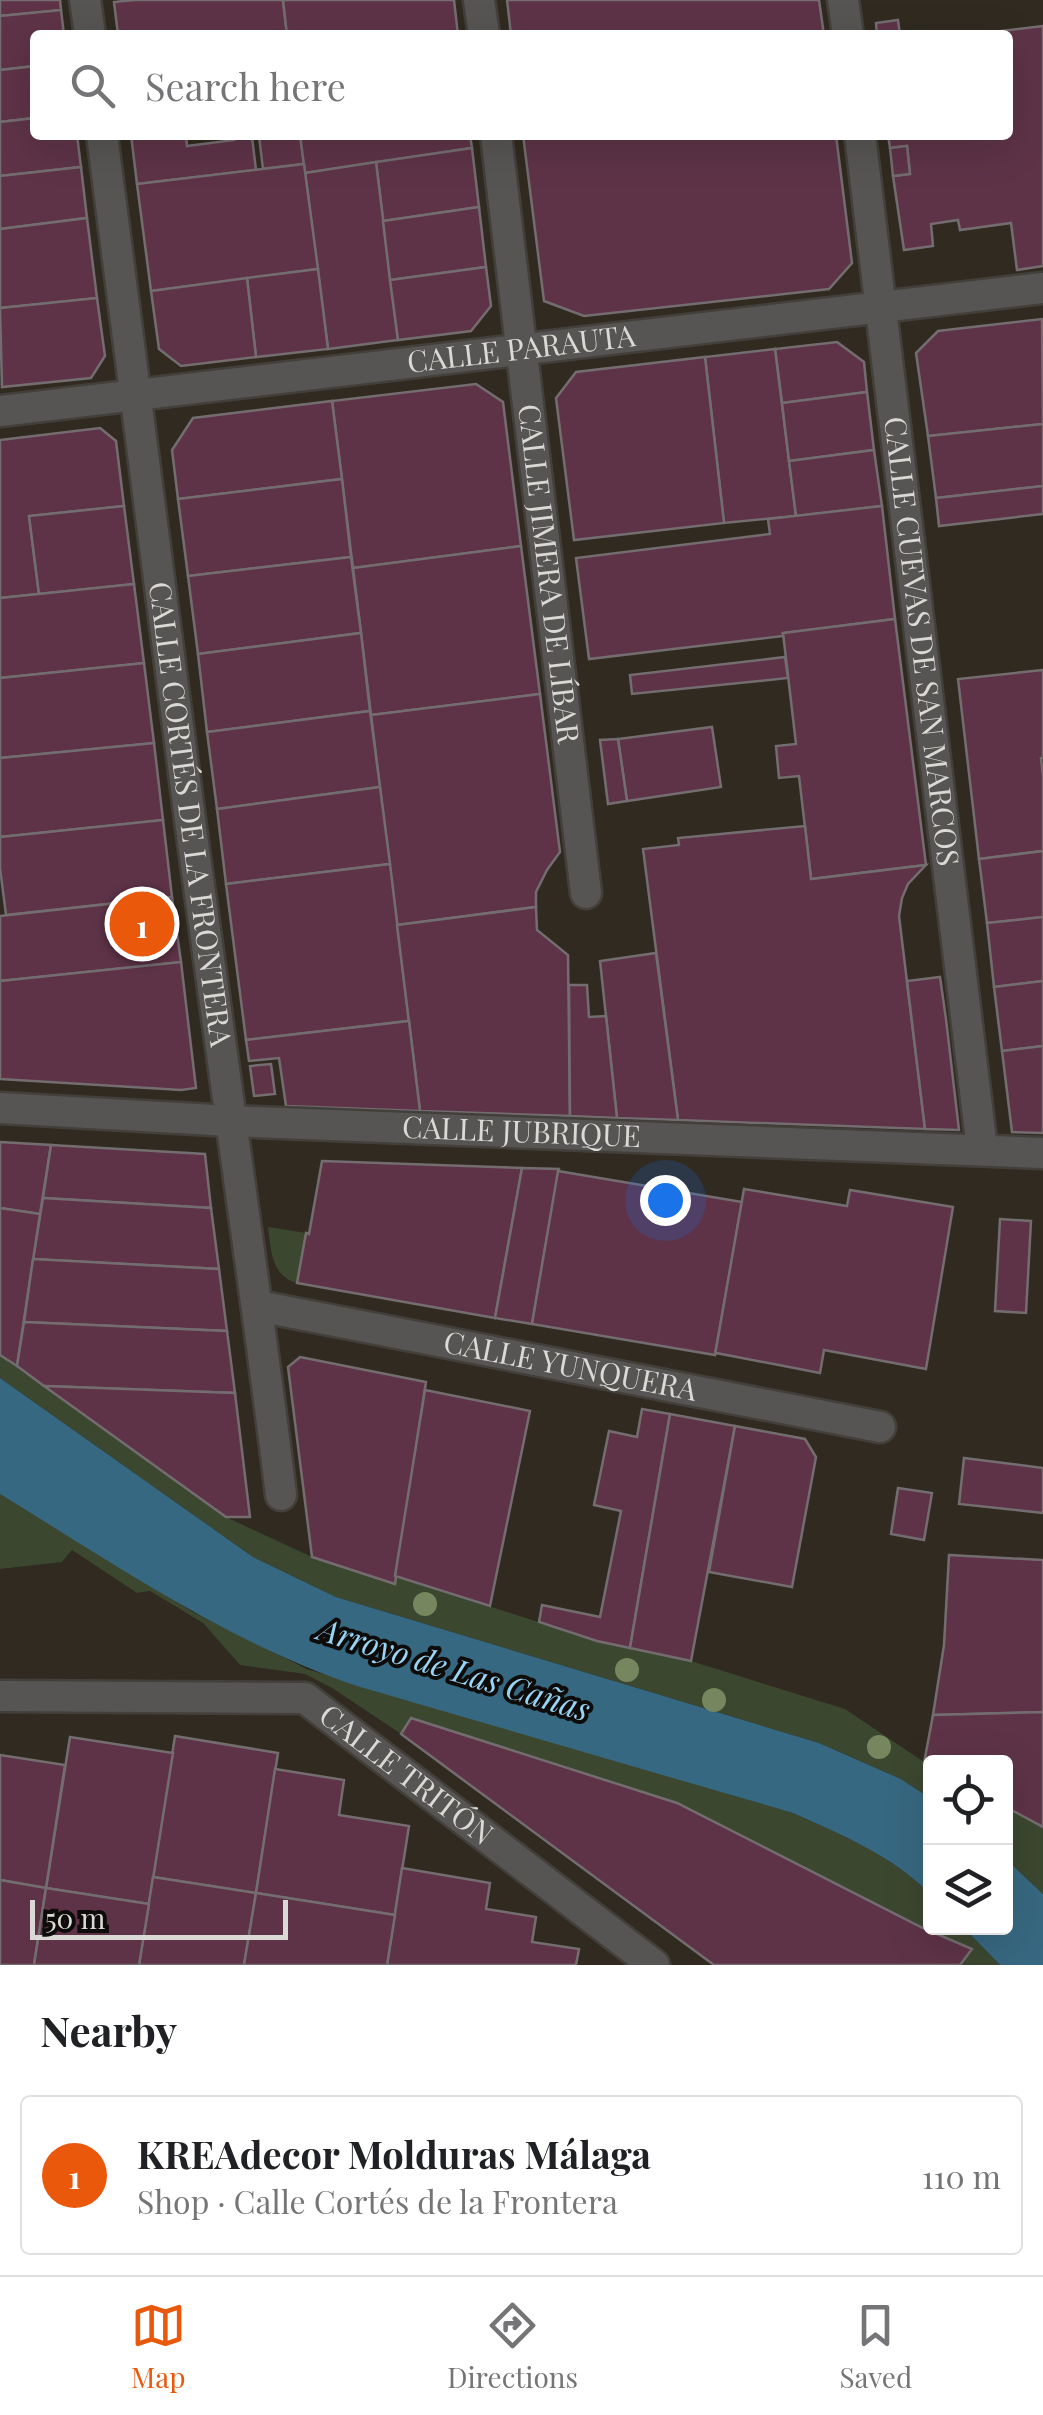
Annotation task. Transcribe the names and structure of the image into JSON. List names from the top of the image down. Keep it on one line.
{"streets":{"street":["CALLE PARAUTA","CALLE JIMERA DE LÍBAR","CALLE CUEVAS DE SAN MARCOS","CALLE CORTÉS DE LA FRONTERA","CALLE JUBRIQUE","CALLE YUNQUERA","CALLE TRITÓN"]},"crossings":[["CALLE PARAUTA","CALLE JIMERA DE LÍBAR"],["CALLE PARAUTA","CALLE CUEVAS DE SAN MARCOS"],["CALLE PARAUTA","CALLE CORTÉS DE LA FRONTERA"],["CALLE CUEVAS DE SAN MARCOS","CALLE JUBRIQUE"],["CALLE CORTÉS DE LA FRONTERA","CALLE JUBRIQUE"],["CALLE CORTÉS DE LA FRONTERA","CALLE YUNQUERA"]],"water":["Arroyo de Las Cañas"],"scale_bar":"50 m","page":{"search":"Search here","pins":"1","scale":"50 m","heading":"Nearby","list":[{"mark":"1","name":"KREAdecor Molduras Málaga","note":"Shop · Calle Cortés de la Frontera","value":"110 m"}],"nav":["Map","Directions","Saved"]}}
